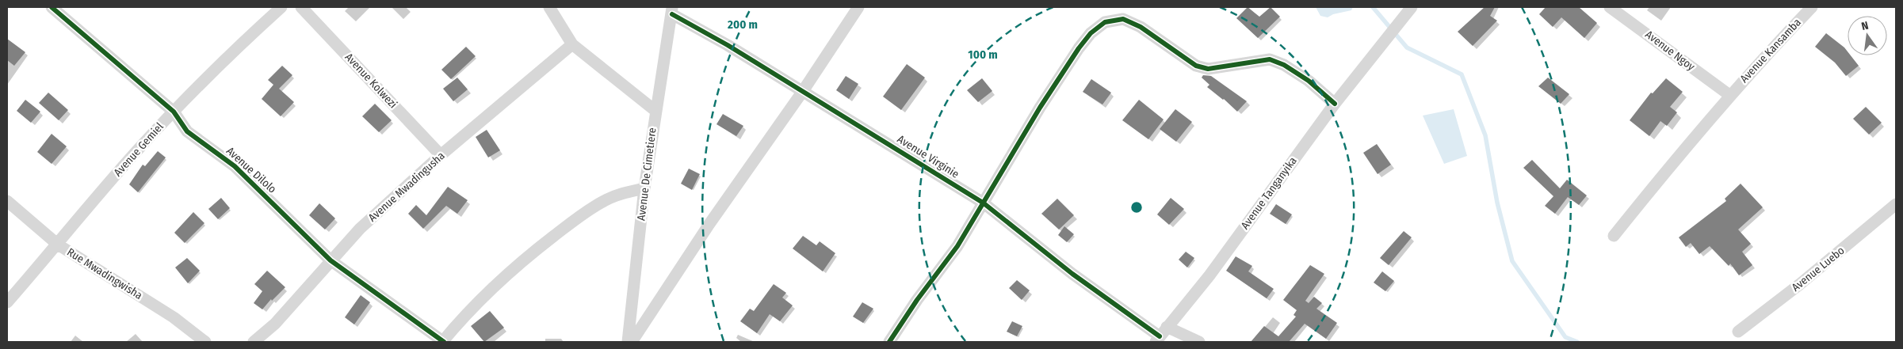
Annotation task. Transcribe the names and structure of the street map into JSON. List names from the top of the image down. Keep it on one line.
{"streets":{"street":["Avenue Ngoy","Avenue Kansamba","Avenue Kolwezi","Avenue Gemiel","Avenue Virginie","Avenue Dilolo","Avenue De Cimetiere","Avenue Mwadingusha","Avenue Tanganyika","Avenue Luebo","Rue Mwadingwisha"]},"crossings":[["Avenue Ngoy","Avenue Kansamba"],["Avenue Kolwezi","Avenue Mwadingusha"],["Avenue Gemiel","Avenue Dilolo"],["Avenue Gemiel","Rue Mwadingwisha"],["Avenue Virginie","Avenue De Cimetiere"],["Avenue Virginie","Avenue Tanganyika"],["Avenue Dilolo","Avenue Mwadingusha"]],"north":"top","rings":["200 m","100 m"]}
